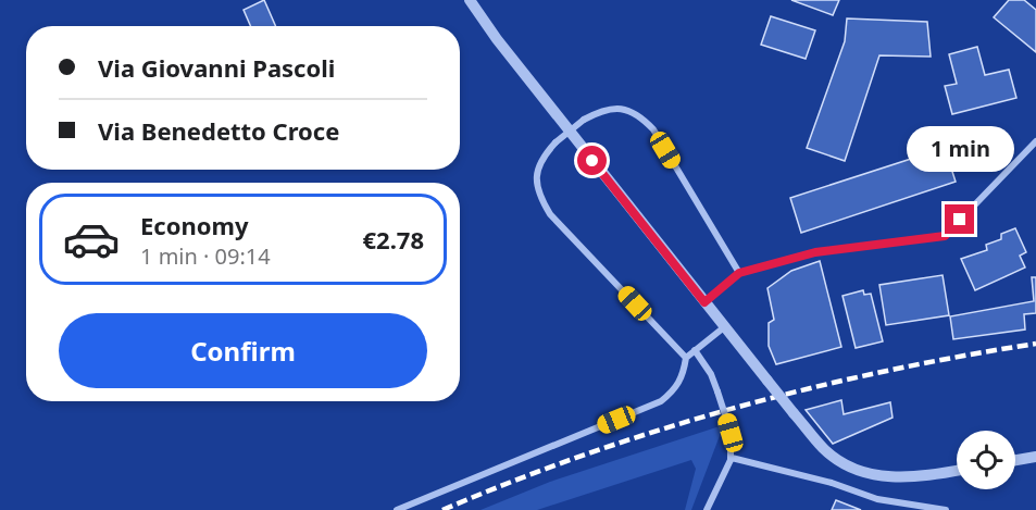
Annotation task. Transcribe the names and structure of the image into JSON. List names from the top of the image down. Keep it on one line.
{"page":{"banner":["Via Giovanni Pascoli","Via Benedetto Croce"],"bubble":"1 min","list":[{"name":"Economy","note":"1 min · 09:14","value":"€2.78"}],"buttons":"Confirm"}}
